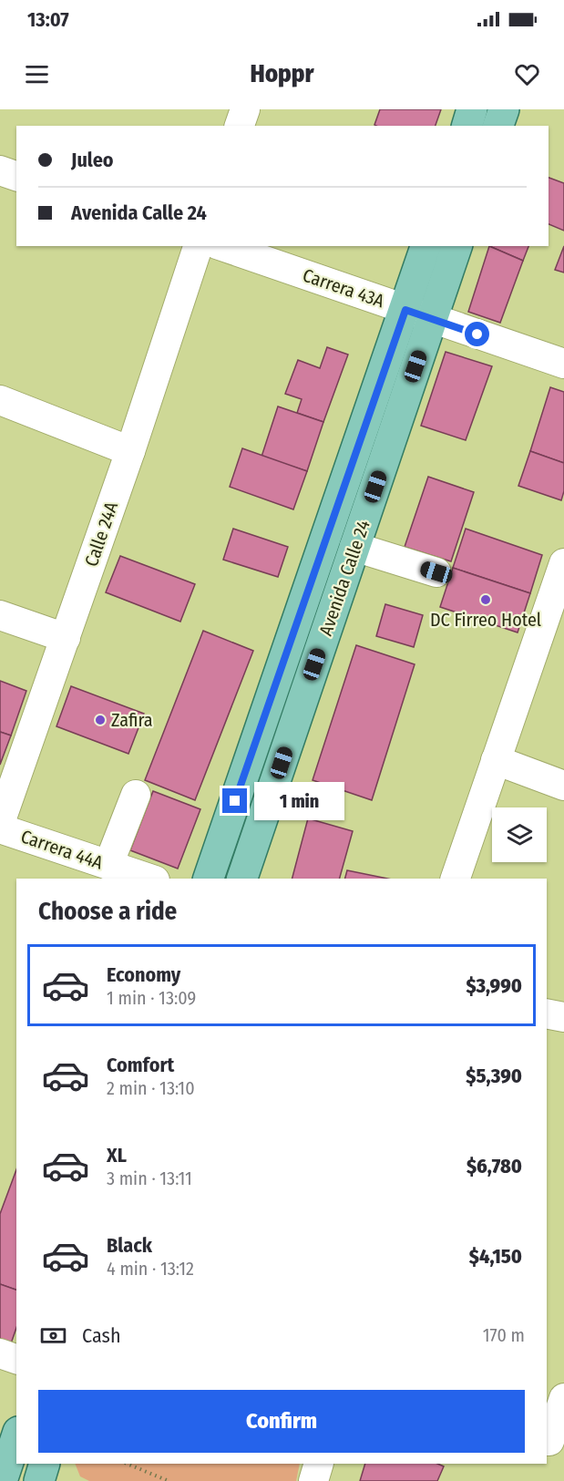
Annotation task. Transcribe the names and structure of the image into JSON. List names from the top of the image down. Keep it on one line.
{"streets":{"main road":["Avenida Calle 24"],"street":["Carrera 43A","Calle 24A","Carrera 44A"]},"crossings":[["Carrera 43A","Avenida Calle 24"]],"places":["DC Firreo Hotel","Zafira"],"page":{"status":"13:07","header":"Hoppr","banner":["Juleo","Avenida Calle 24"],"bubble":"1 min","heading":"Choose a ride","list":[{"name":"Economy","note":"1 min · 13:09","value":"$3,990"},{"name":"Comfort","note":"2 min · 13:10","value":"$5,390"},{"name":"XL","note":"3 min · 13:11","value":"$6,780"},{"name":"Black","note":"4 min · 13:12","value":"$4,150"}],"pay":["Cash","170 m"],"buttons":"Confirm"}}
